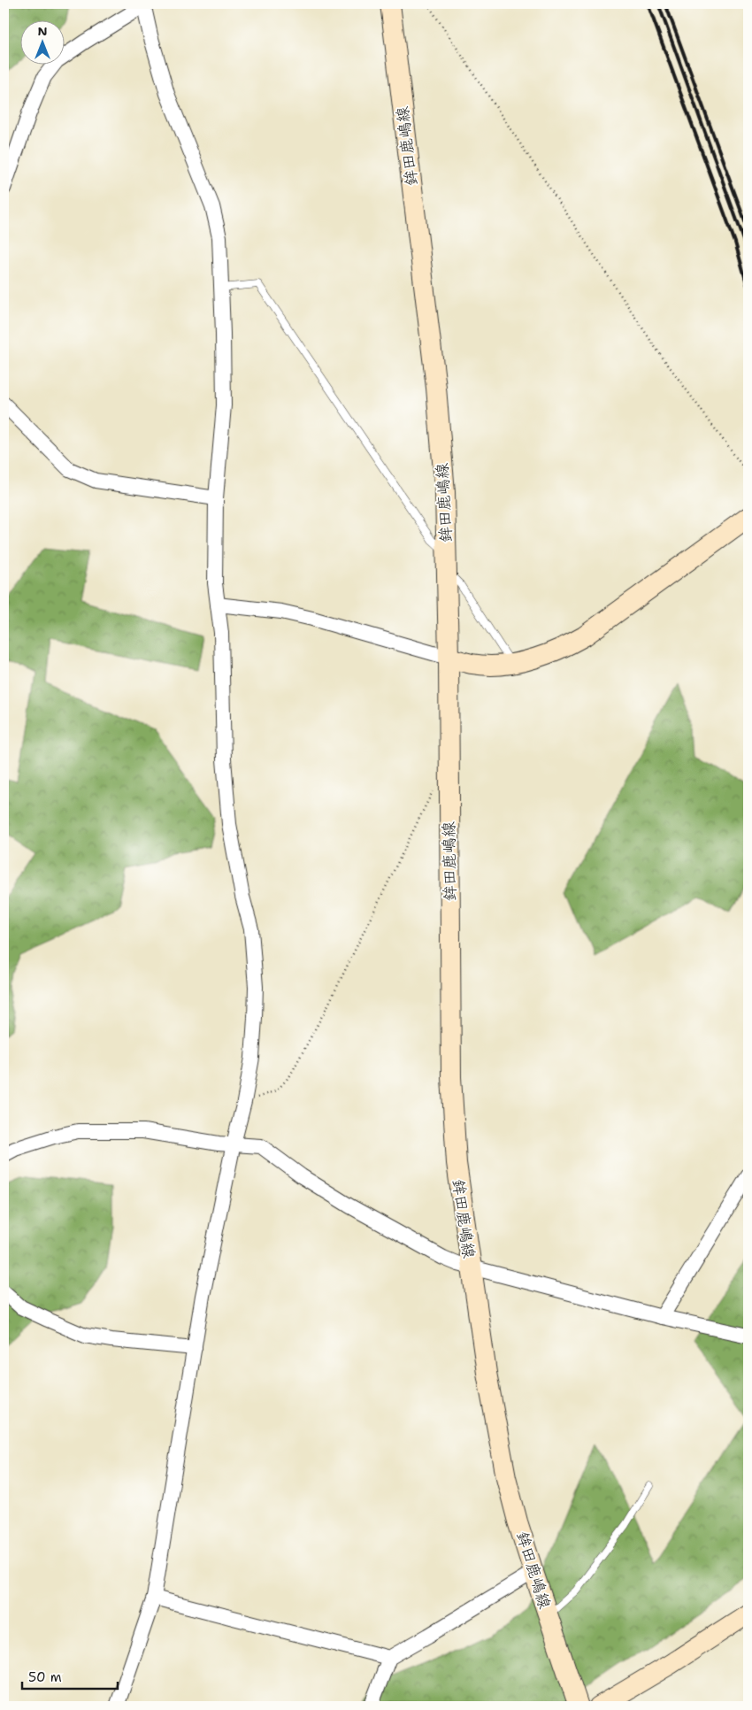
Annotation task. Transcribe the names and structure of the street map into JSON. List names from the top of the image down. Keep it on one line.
{"streets":{"main road":["鉾田鹿嶋線"]},"scale_bar":"50 m","north":"top"}
